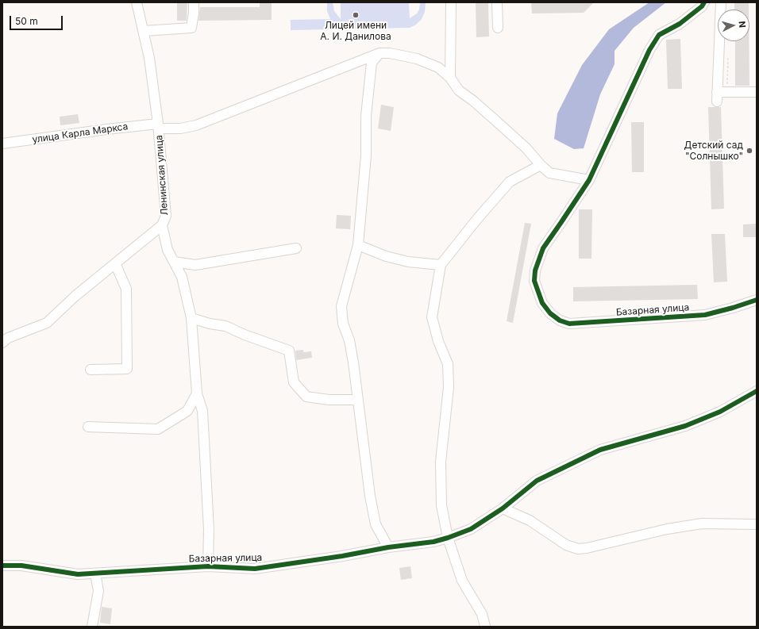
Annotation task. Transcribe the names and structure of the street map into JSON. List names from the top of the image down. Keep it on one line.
{"streets":{"street":["улица Карла Маркса","Ленинская улица","Базарная улица"]},"crossings":[["улица Карла Маркса","Ленинская улица"]],"places":["Лицей имени А. И. Данилова","Детский сад \"Солнышко\""],"scale_bar":"50 m","north":"right"}
